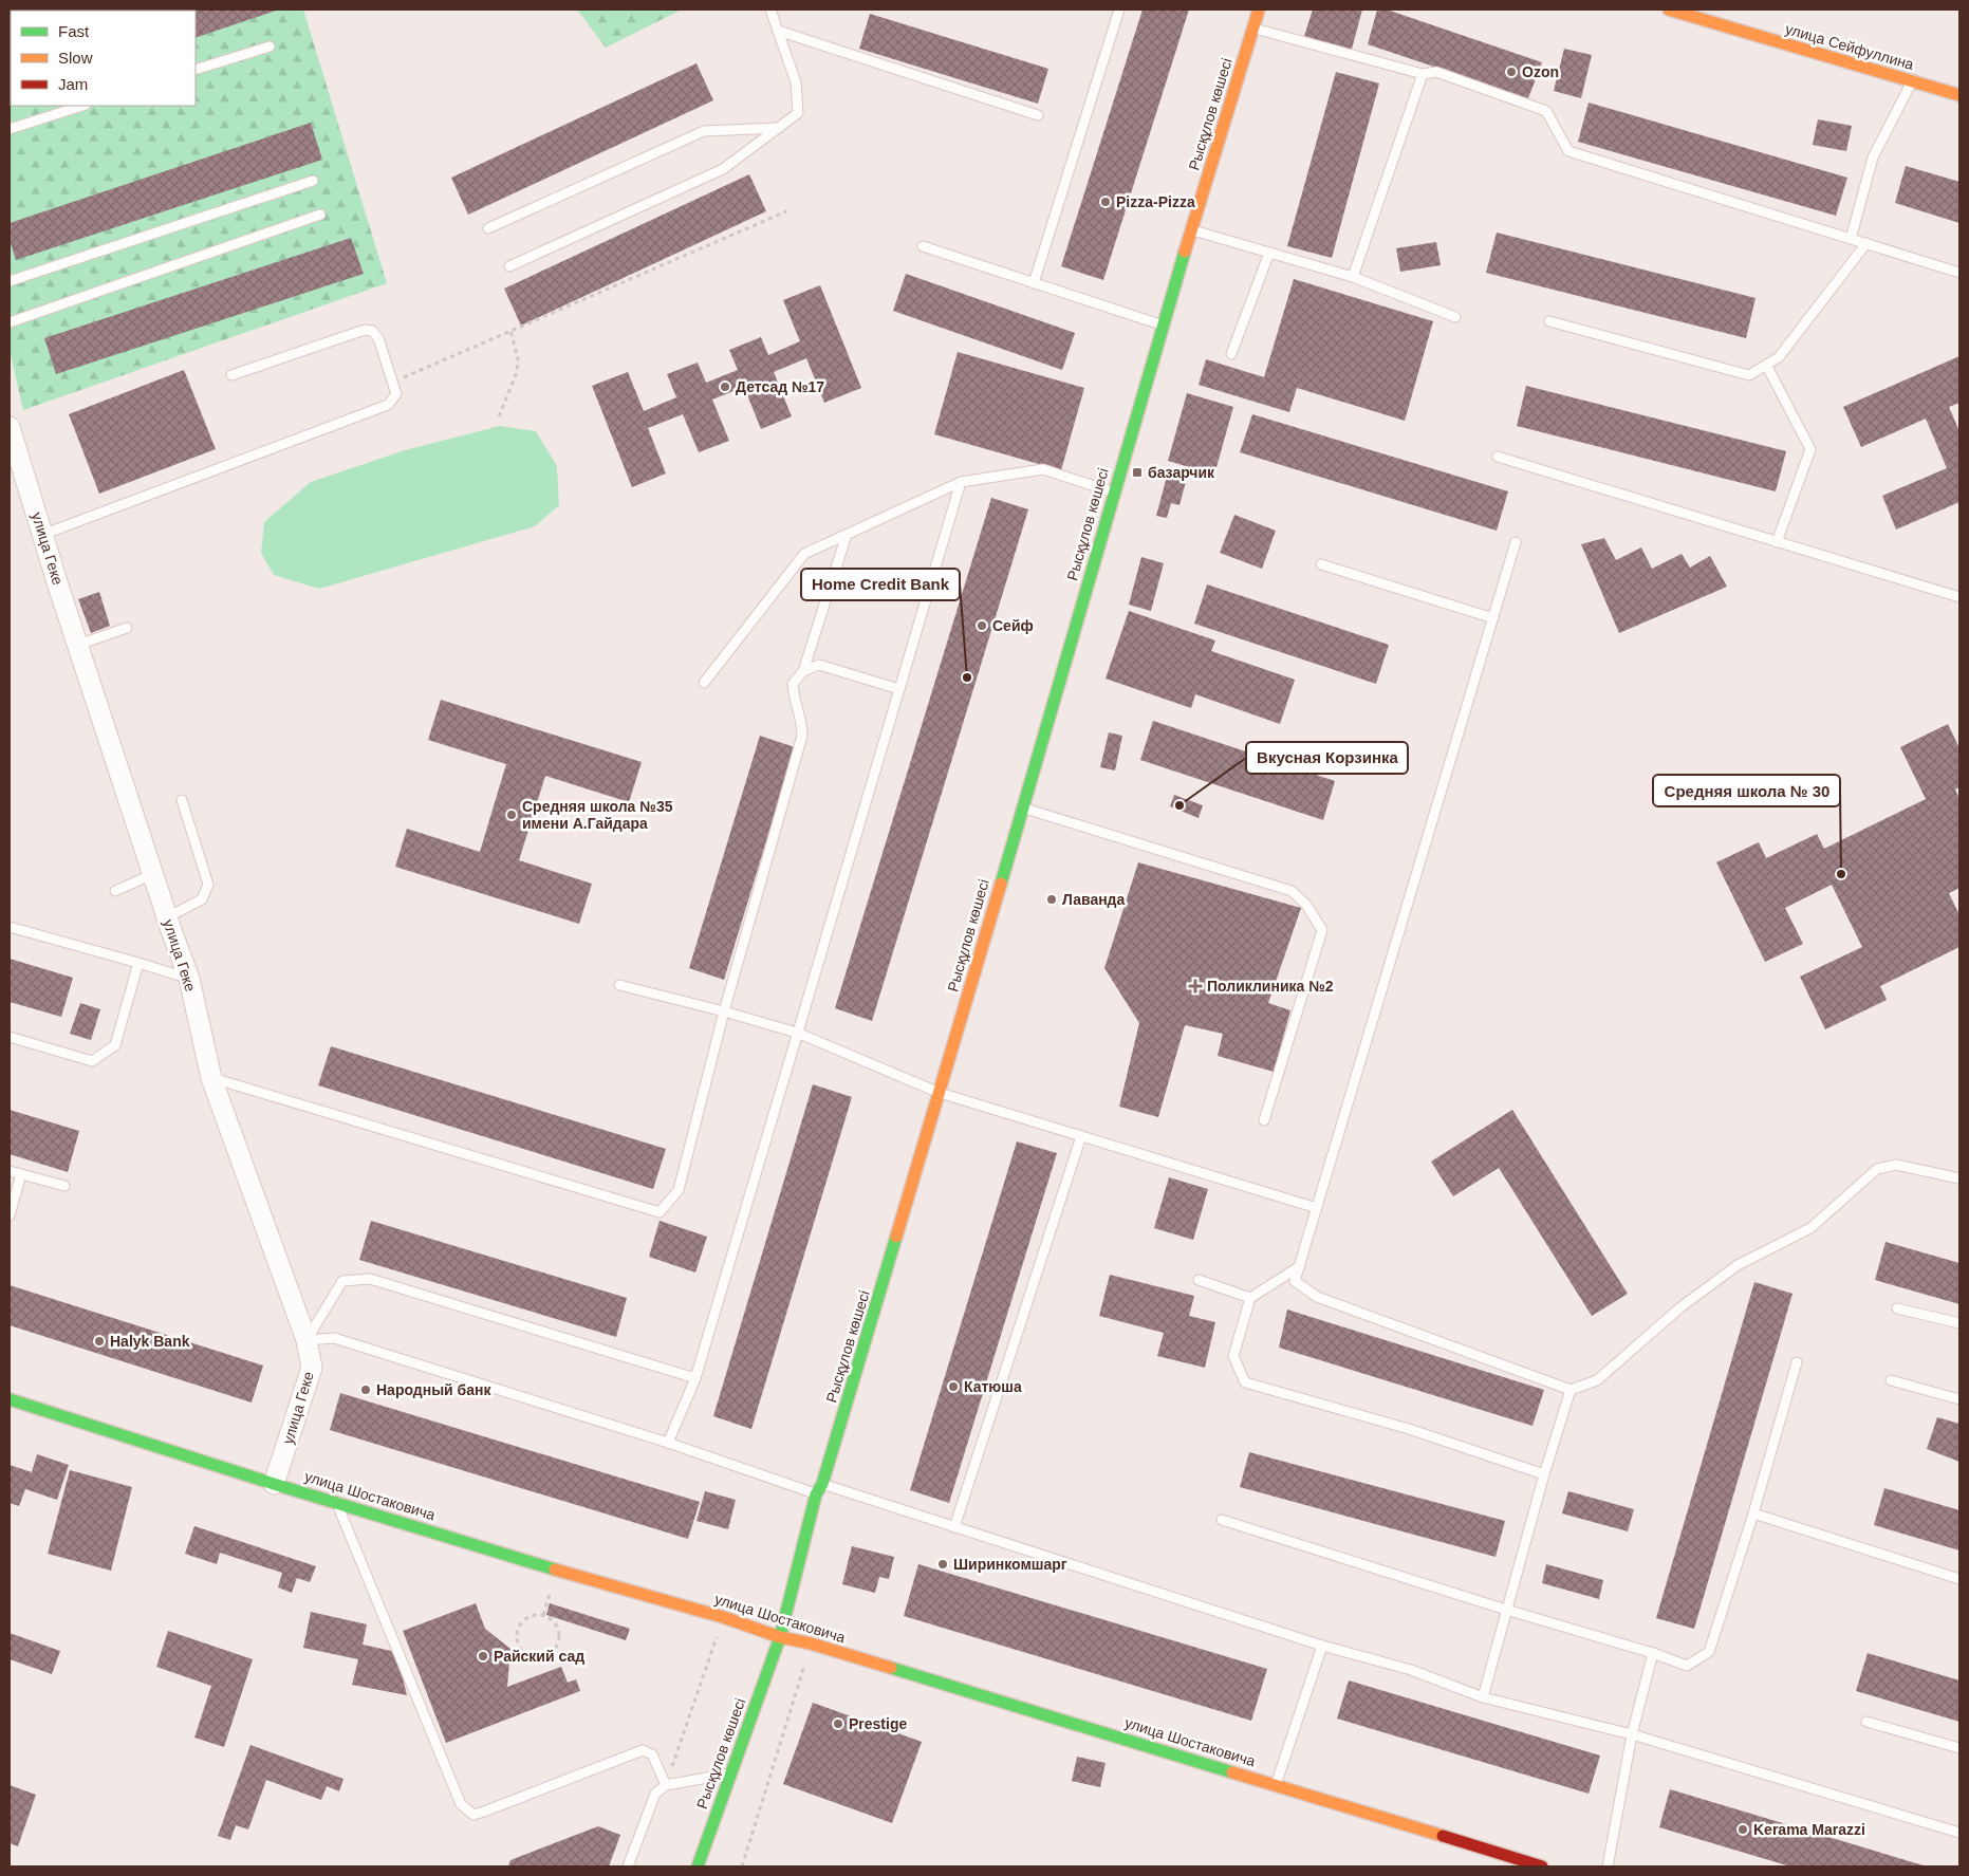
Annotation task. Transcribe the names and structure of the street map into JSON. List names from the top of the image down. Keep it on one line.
{"streets":{"street":["улица Сейфуллина","Рысқұлов көшесі","улица Геке","улица Шостаковича"]},"crossings":[["Рысқұлов көшесі","улица Шостаковича"],["улица Геке","улица Шостаковича"]],"places":{"other":["Ozon","Pizza-Pizza","Детсад №17","Сейф","Home Credit Bank","Вкусная Корзинка","Средняя школа №35 имени А.Гайдара","Средняя школа № 30","Лаванда","Halyk Bank","Катюша","Народный банк","Ширинкомшарг","Райский сад","Prestige","Kerama Marazzi"],"transit":["базарчик"],"health":["Поликлиника №2"]},"legend":["Fast","Slow","Jam"]}
